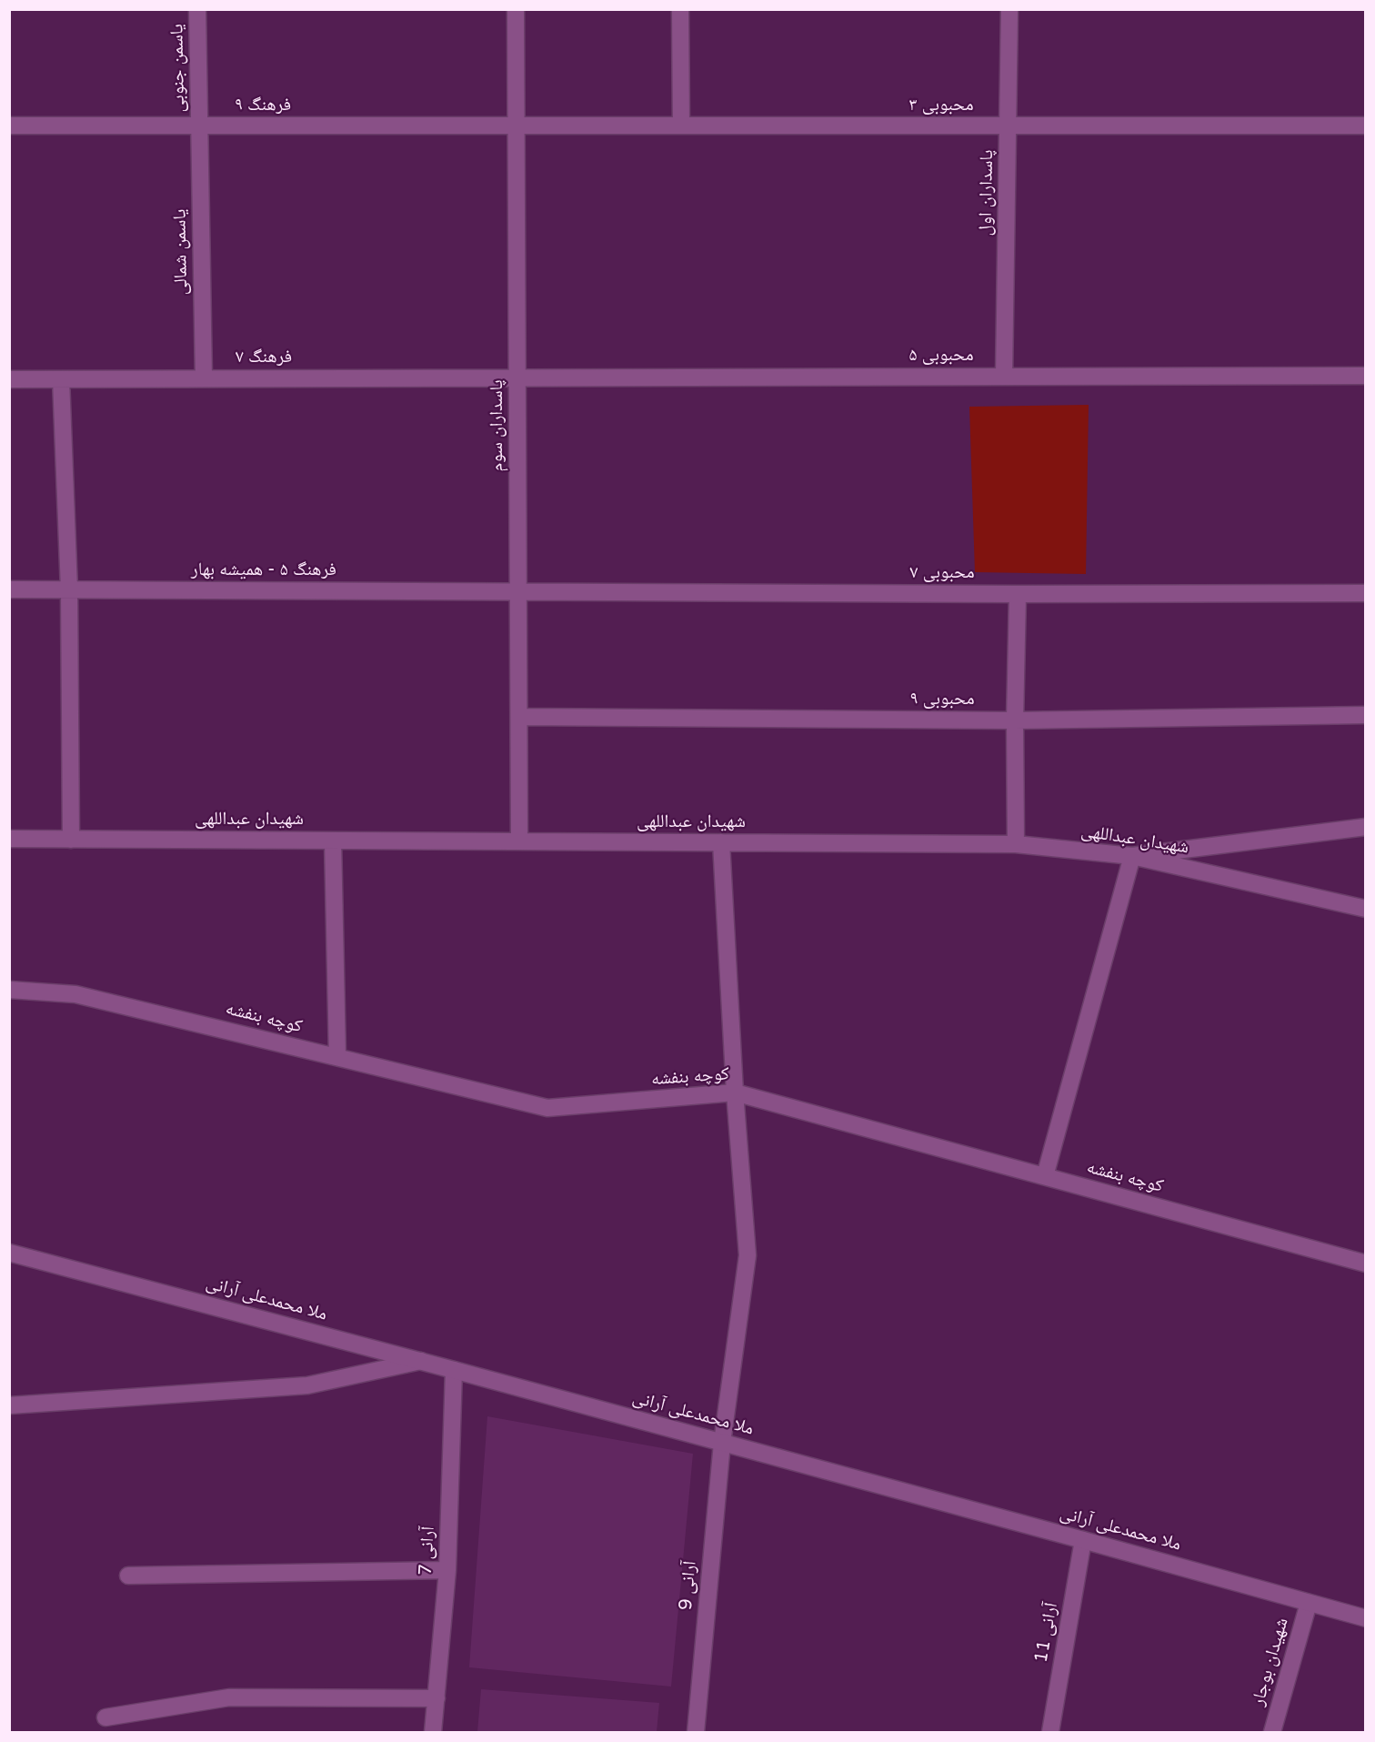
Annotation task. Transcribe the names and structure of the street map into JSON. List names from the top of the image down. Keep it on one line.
{"streets":{"street":["یاسمن جنوبی","فرهنگ ۹","محبوبی ۳","پاسداران اول","یاسمن شمالی","محبوبی ۵","فرهنگ ۷","پاسداران سوم","فرهنگ ۵ - همیشه بهار","محبوبی ۷","محبوبی ۹","شهیدان عبداللهی","کوچه بنفشه","ملا محمدعلی آرانی","آرانی 7","آرانی 9","آرانی 11","شهیدان بوجار"]},"crossings":[["یاسمن جنوبی","فرهنگ ۹"],["یاسمن جنوبی","یاسمن شمالی"],["فرهنگ ۹","محبوبی ۳"],["فرهنگ ۹","یاسمن شمالی"],["فرهنگ ۹","پاسداران سوم"],["محبوبی ۳","پاسداران اول"],["محبوبی ۳","پاسداران سوم"],["پاسداران اول","محبوبی ۵"],["یاسمن شمالی","فرهنگ ۷"],["محبوبی ۵","فرهنگ ۷"],["محبوبی ۵","پاسداران سوم"],["فرهنگ ۷","پاسداران سوم"],["پاسداران سوم","فرهنگ ۵ - همیشه بهار"],["پاسداران سوم","محبوبی ۷"],["پاسداران سوم","محبوبی ۹"],["پاسداران سوم","شهیدان عبداللهی"],["فرهنگ ۵ - همیشه بهار","محبوبی ۷"],["شهیدان عبداللهی","آرانی 9"],["کوچه بنفشه","آرانی 9"],["ملا محمدعلی آرانی","آرانی 7"],["ملا محمدعلی آرانی","آرانی 9"],["ملا محمدعلی آرانی","آرانی 11"],["ملا محمدعلی آرانی","شهیدان بوجار"]]}
